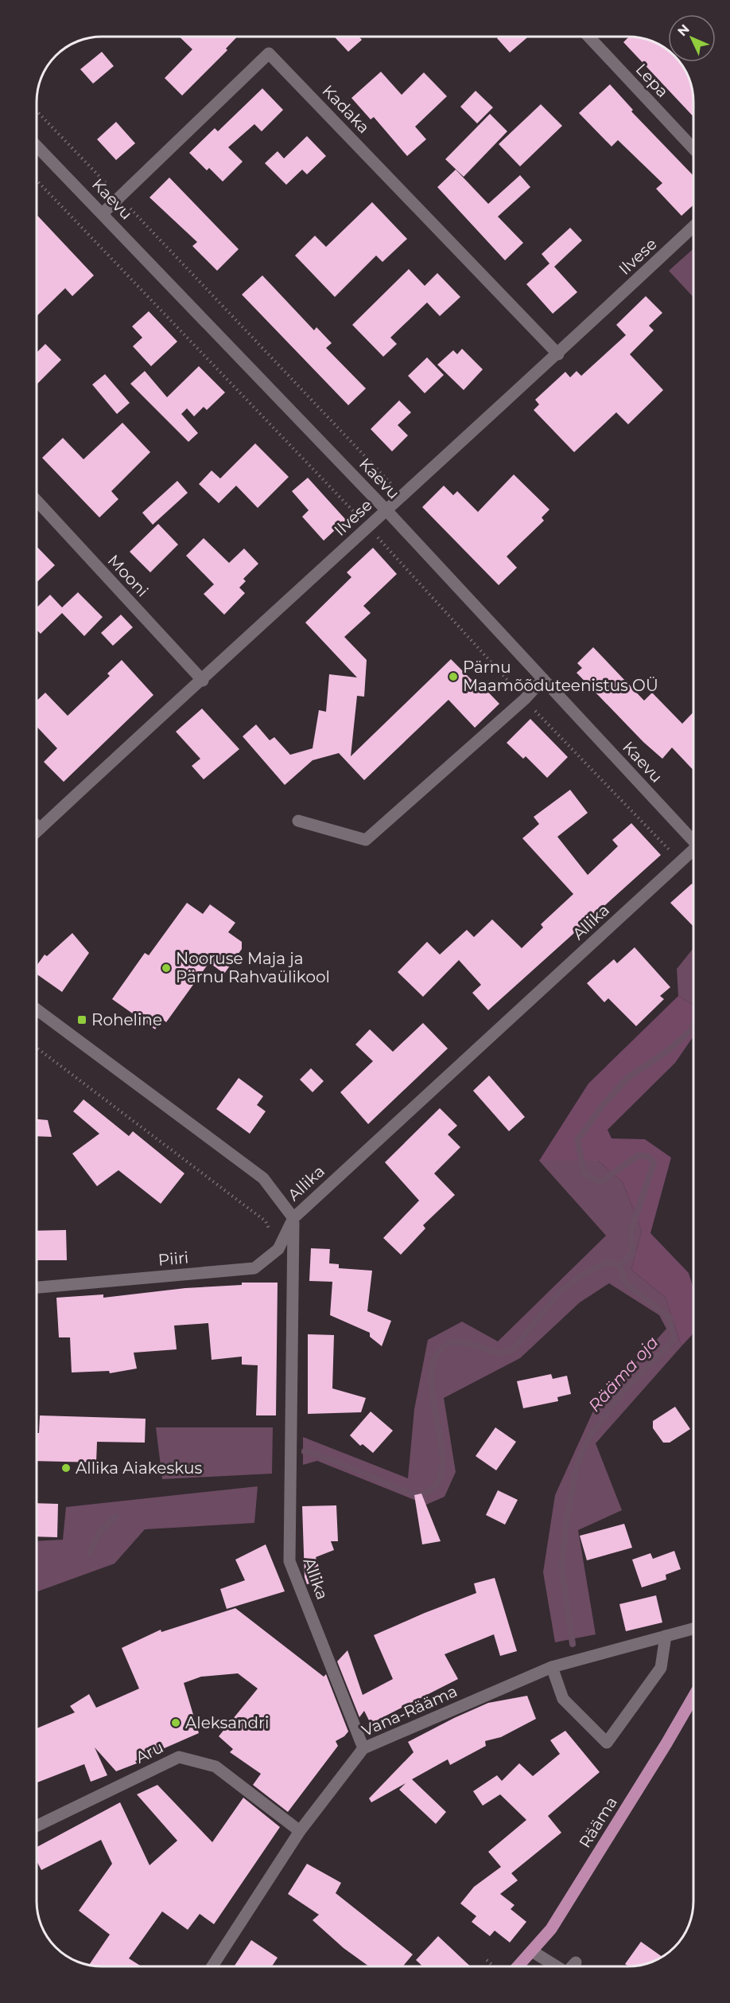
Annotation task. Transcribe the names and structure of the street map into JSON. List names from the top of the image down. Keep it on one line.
{"streets":{"main road":["Rääma"],"street":["Lepa","Kadaka","Kaevu","Ilvese","Mooni","Allika","Piiri","Vana-Rääma","Aru"]},"crossings":[["Kadaka","Kaevu"],["Kadaka","Ilvese"],["Kaevu","Ilvese"],["Ilvese","Mooni"],["Allika","Piiri"],["Allika","Vana-Rääma"],["Vana-Rääma","Aru"]],"water":["Rääma oja"],"places":{"other":["Pärnu Maamõõduteenistus OÜ","Nooruse Maja ja Pärnu Rahvaülikool","Allika Aiakeskus","Aleksandri"],"transit":["Roheline"]},"north":"top left"}
